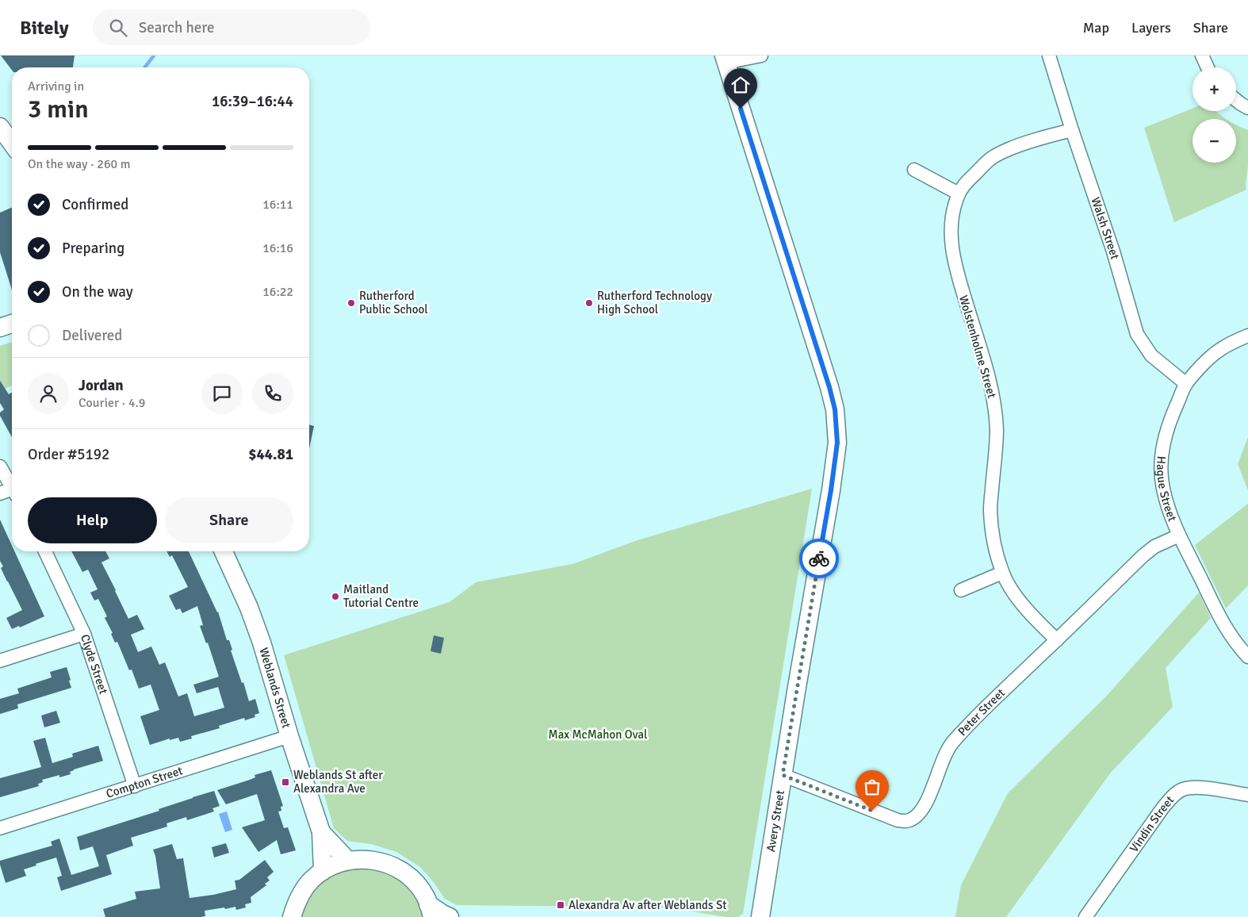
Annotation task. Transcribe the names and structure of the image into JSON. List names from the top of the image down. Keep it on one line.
{"streets":{"street":["Walsh Street","Wolstenholme Street","Hague Street","Clyde Street","Weblands Street","Peter Street","Compton Street","Avery Street","Vindin Street"]},"crossings":[["Walsh Street","Wolstenholme Street"],["Walsh Street","Hague Street"],["Wolstenholme Street","Peter Street"],["Hague Street","Peter Street"],["Clyde Street","Compton Street"],["Weblands Street","Compton Street"],["Peter Street","Avery Street"]],"parks":["Max McMahon Oval"],"places":{"other":["Rutherford Public School","Rutherford Technology High School","Maitland Tutorial Centre"],"transit":["Weblands St after Alexandra Ave","Alexandra Av after Weblands St"]},"page":{"header":"Bitely","search":"Search here","nav":["Map","Layers","Share"],"map_buttons":["+","−"],"heading":["3 min","Arriving in","16:39–16:44"],"panel":["Jordan","Courier · 4.9","Order #5192","$44.81"],"bar":"On the way · 260 m","list":[["Confirmed","16:11"],["Preparing","16:16"],["On the way","16:22"],"Delivered"],"buttons":["Help","Share"]}}
